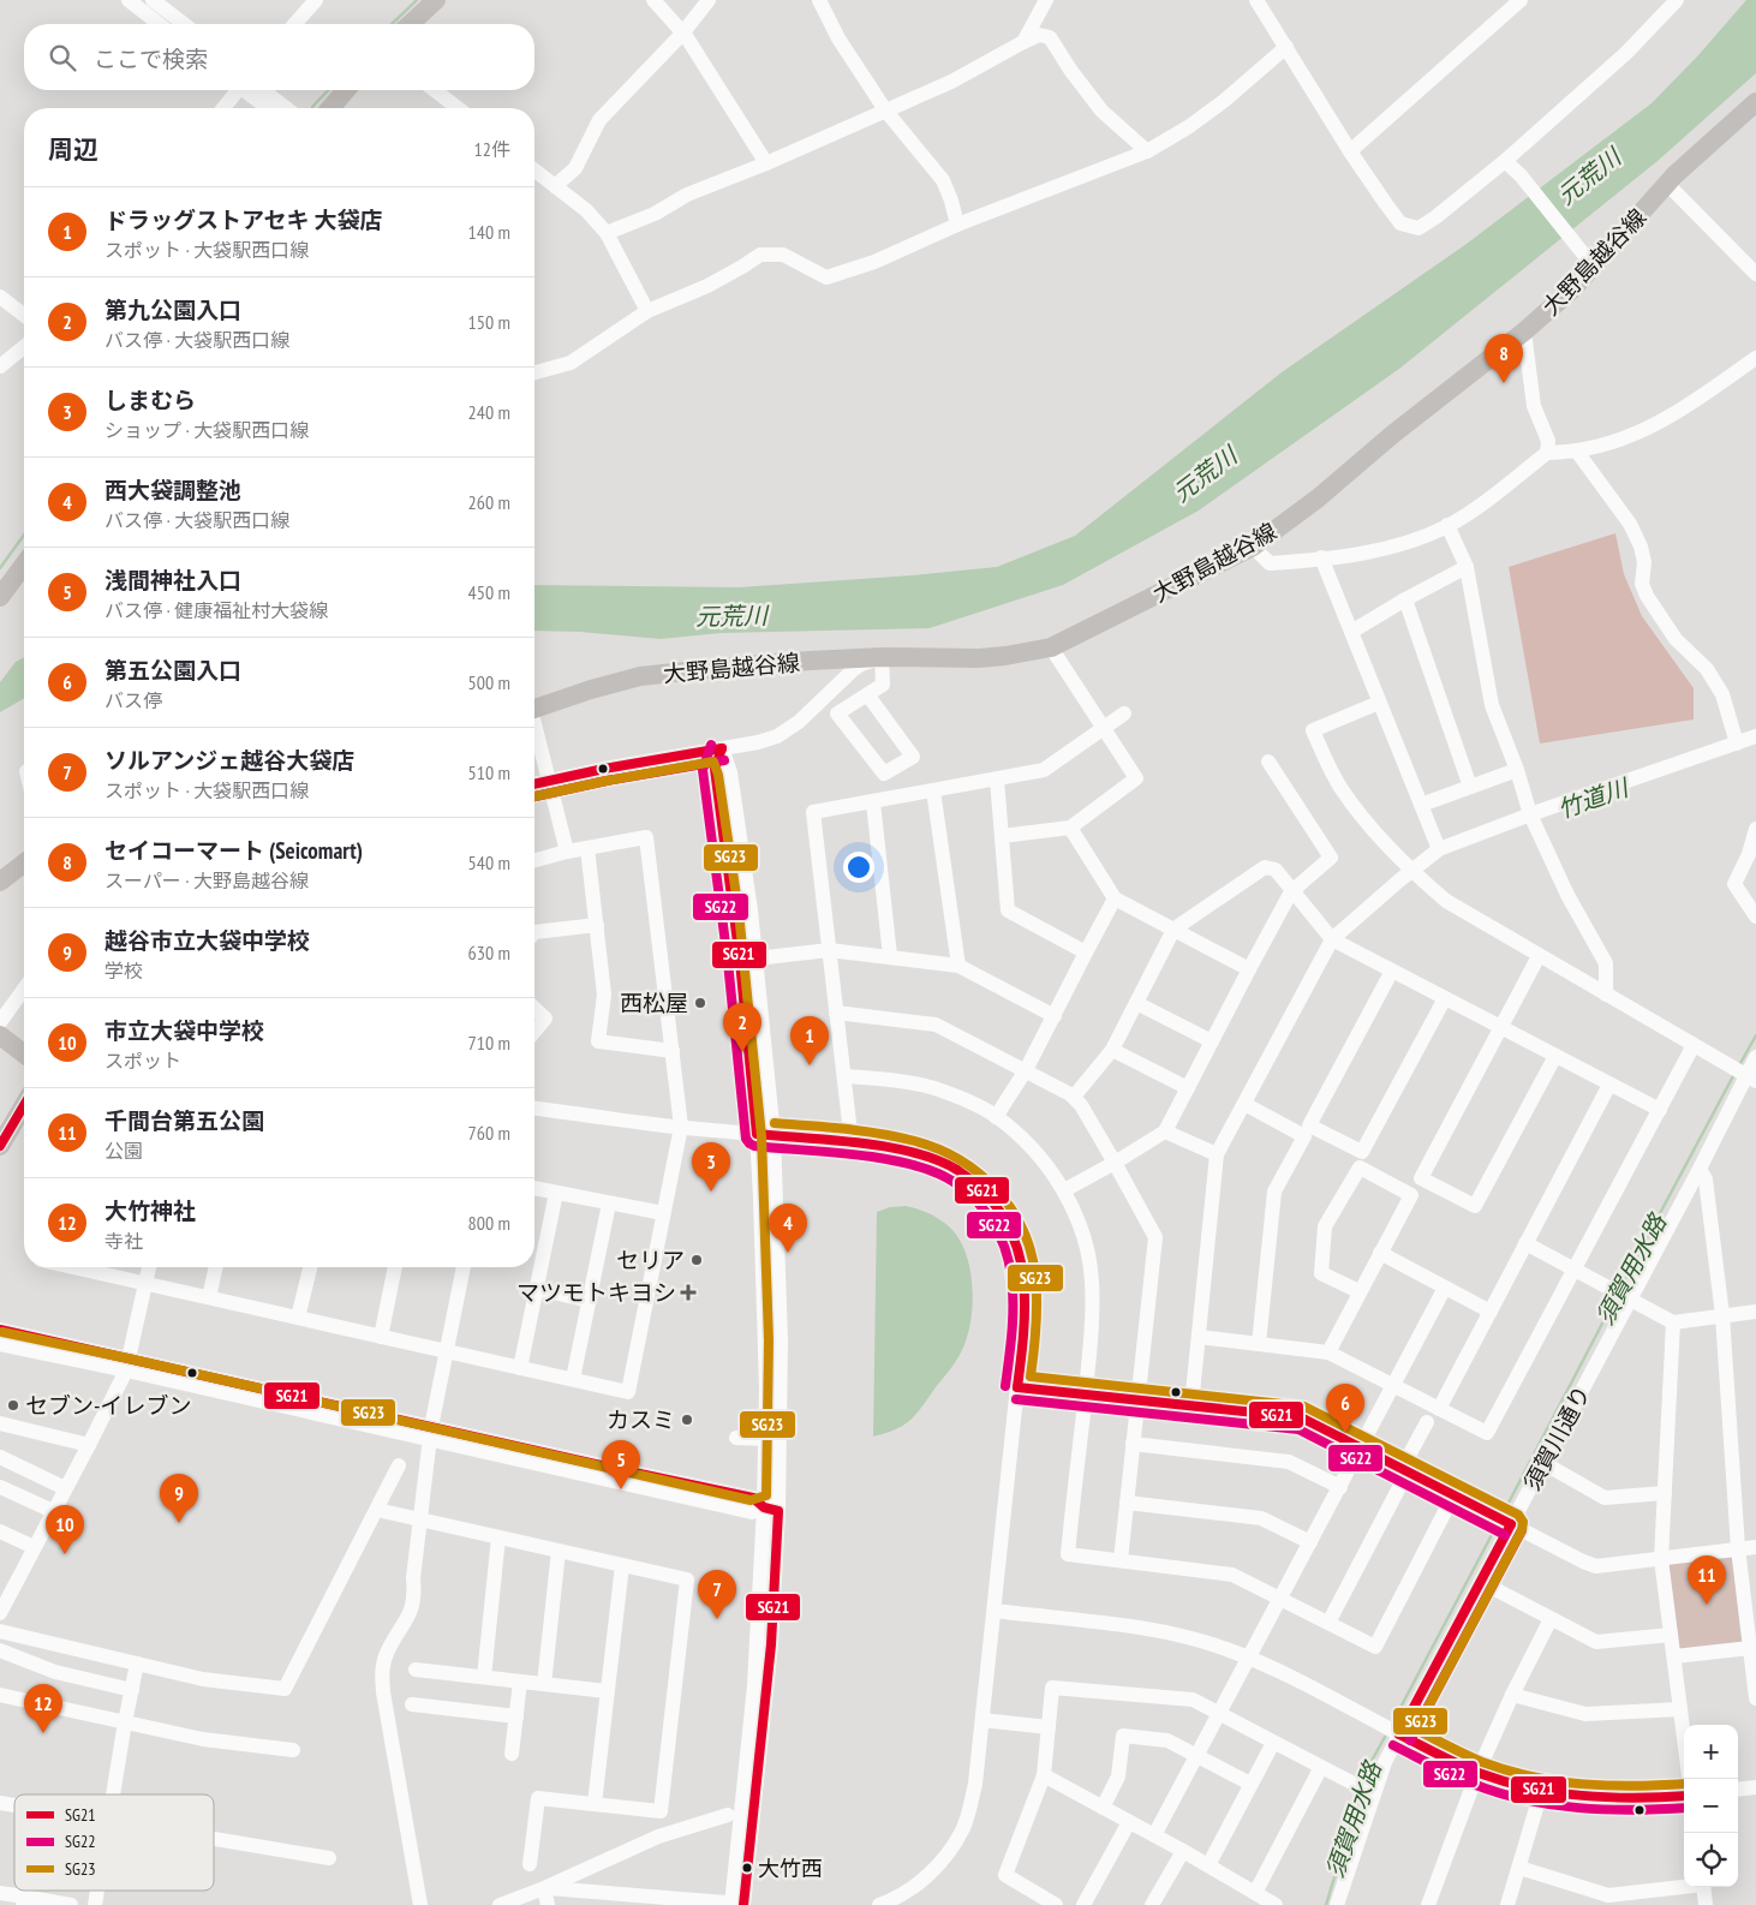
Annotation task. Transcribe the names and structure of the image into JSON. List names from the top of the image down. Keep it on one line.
{"streets":{"main road":["大野島越谷線"],"street":["須賀川通り"]},"water":["元荒川","竹道川","須賀用水路"],"places":{"other":["西松屋","セリア","セブン-イレブン","カスミ","大竹西"],"health":["マツモトキヨシ"]},"lines":["transit line SG22","transit line SG21","transit line SG23"],"legend":["SG21","SG22","SG23"],"page":{"search":"ここで検索","heading":["周辺","12件"],"list":[{"mark":"1","name":"ドラッグストアセキ 大袋店","note":"スポット · 大袋駅西口線","value":"140 m"},{"mark":"2","name":"第九公園入口","note":"バス停 · 大袋駅西口線","value":"150 m"},{"mark":"3","name":"しまむら","note":"ショップ · 大袋駅西口線","value":"240 m"},{"mark":"4","name":"西大袋調整池","note":"バス停 · 大袋駅西口線","value":"260 m"},{"mark":"5","name":"浅間神社入口","note":"バス停 · 健康福祉村大袋線","value":"450 m"},{"mark":"6","name":"第五公園入口","note":"バス停","value":"500 m"},{"mark":"7","name":"ソルアンジェ越谷大袋店","note":"スポット · 大袋駅西口線","value":"510 m"},{"mark":"8","name":"セイコーマート (Seicomart)","note":"スーパー · 大野島越谷線","value":"540 m"},{"mark":"9","name":"越谷市立大袋中学校","note":"学校","value":"630 m"},{"mark":"10","name":"市立大袋中学校","note":"スポット","value":"710 m"},{"mark":"11","name":"千間台第五公園","note":"公園","value":"760 m"},{"mark":"12","name":"大竹神社","note":"寺社","value":"800 m"}],"pins":["8","2","1","3","4","6","5","9","10","11","7","12"],"map_buttons":["+","−"]}}
